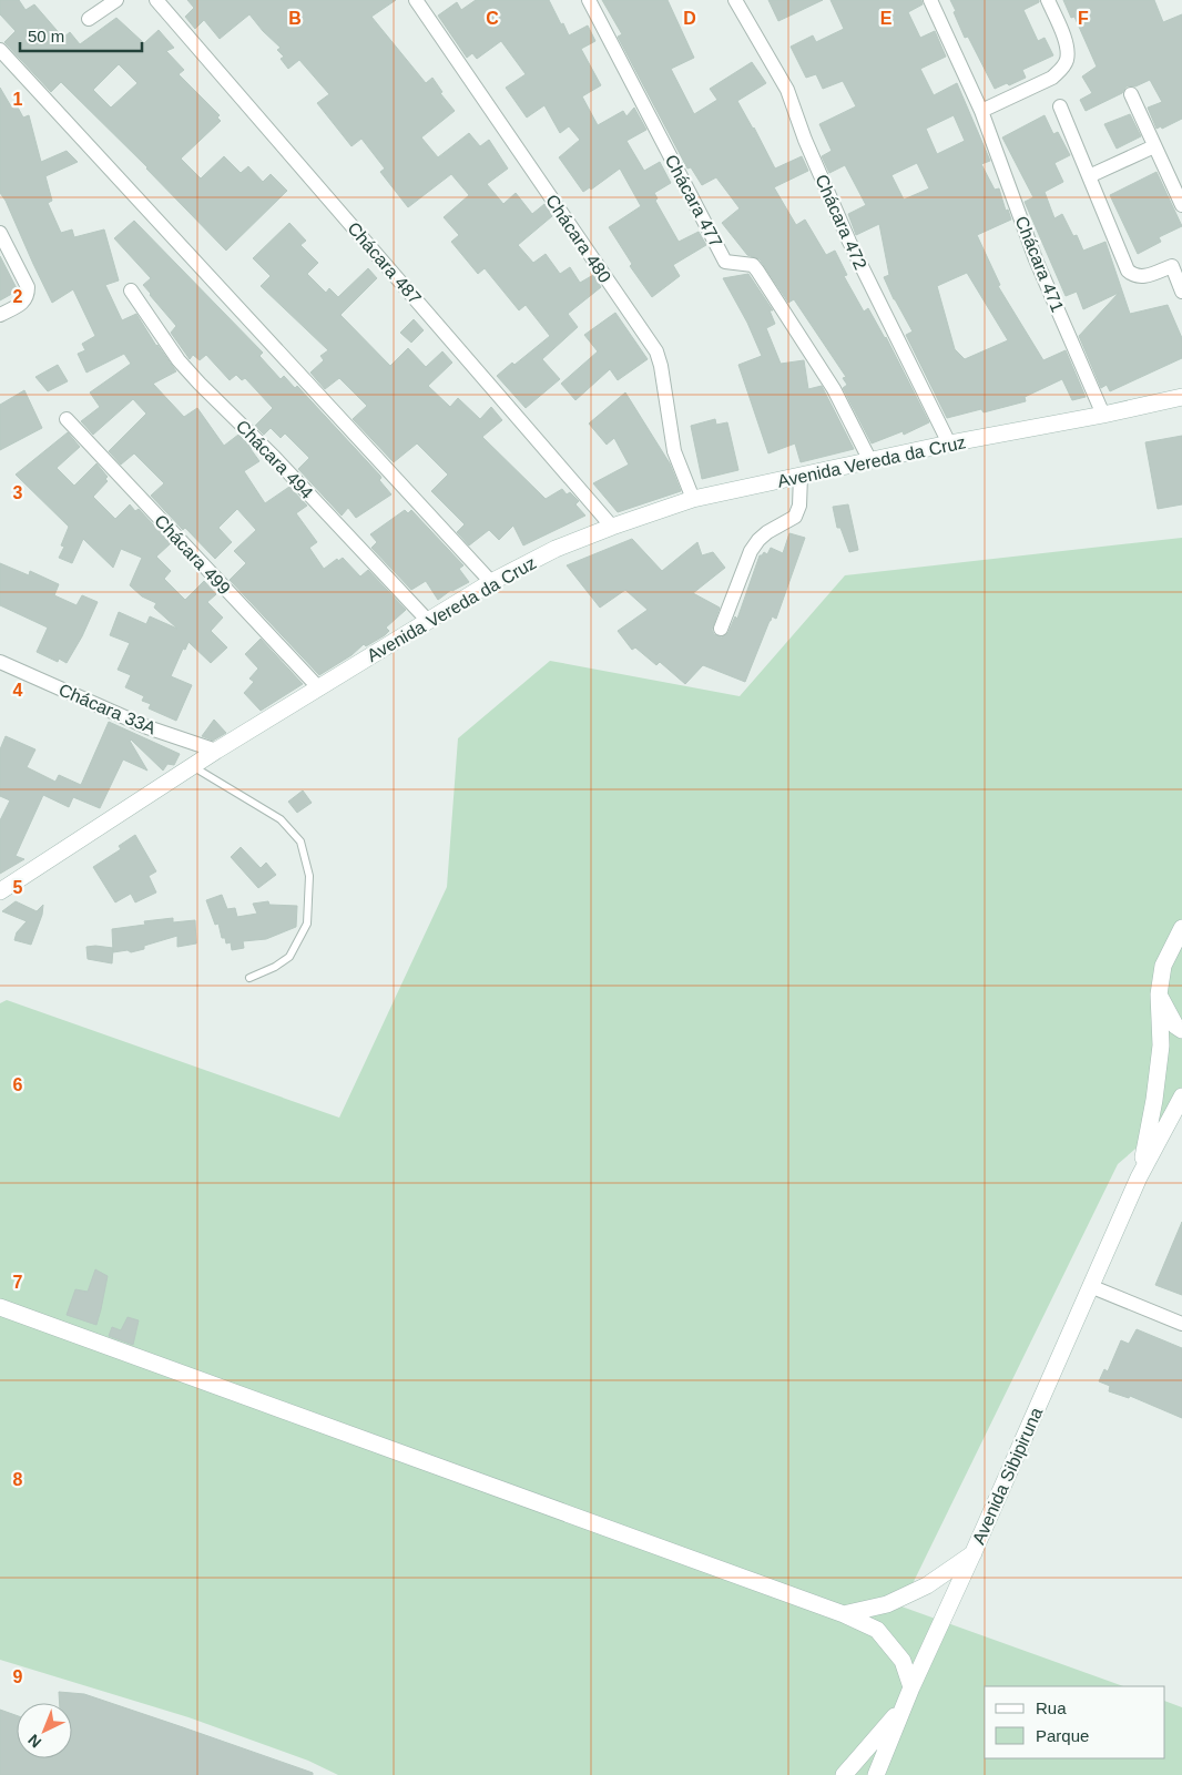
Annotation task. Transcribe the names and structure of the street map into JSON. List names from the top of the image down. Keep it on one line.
{"streets":{"street":["Chácara 477","Chácara 472","Chácara 480","Chácara 487","Chácara 471","Chácara 494","Avenida Vereda da Cruz","Chácara 499","Chácara 33A","Avenida Sibipiruna"]},"crossings":[["Chácara 477","Avenida Vereda da Cruz"],["Chácara 472","Avenida Vereda da Cruz"],["Chácara 480","Avenida Vereda da Cruz"],["Chácara 487","Avenida Vereda da Cruz"],["Chácara 471","Avenida Vereda da Cruz"],["Chácara 494","Avenida Vereda da Cruz"],["Avenida Vereda da Cruz","Chácara 499"],["Avenida Vereda da Cruz","Chácara 33A"]],"legend":["Rua","Parque"],"scale_bar":"50 m","north":"bottom left","grid":{"columns":["B","C","D","E","F"],"rows":["1","2","3","4","5","6","7","8","9"]}}
